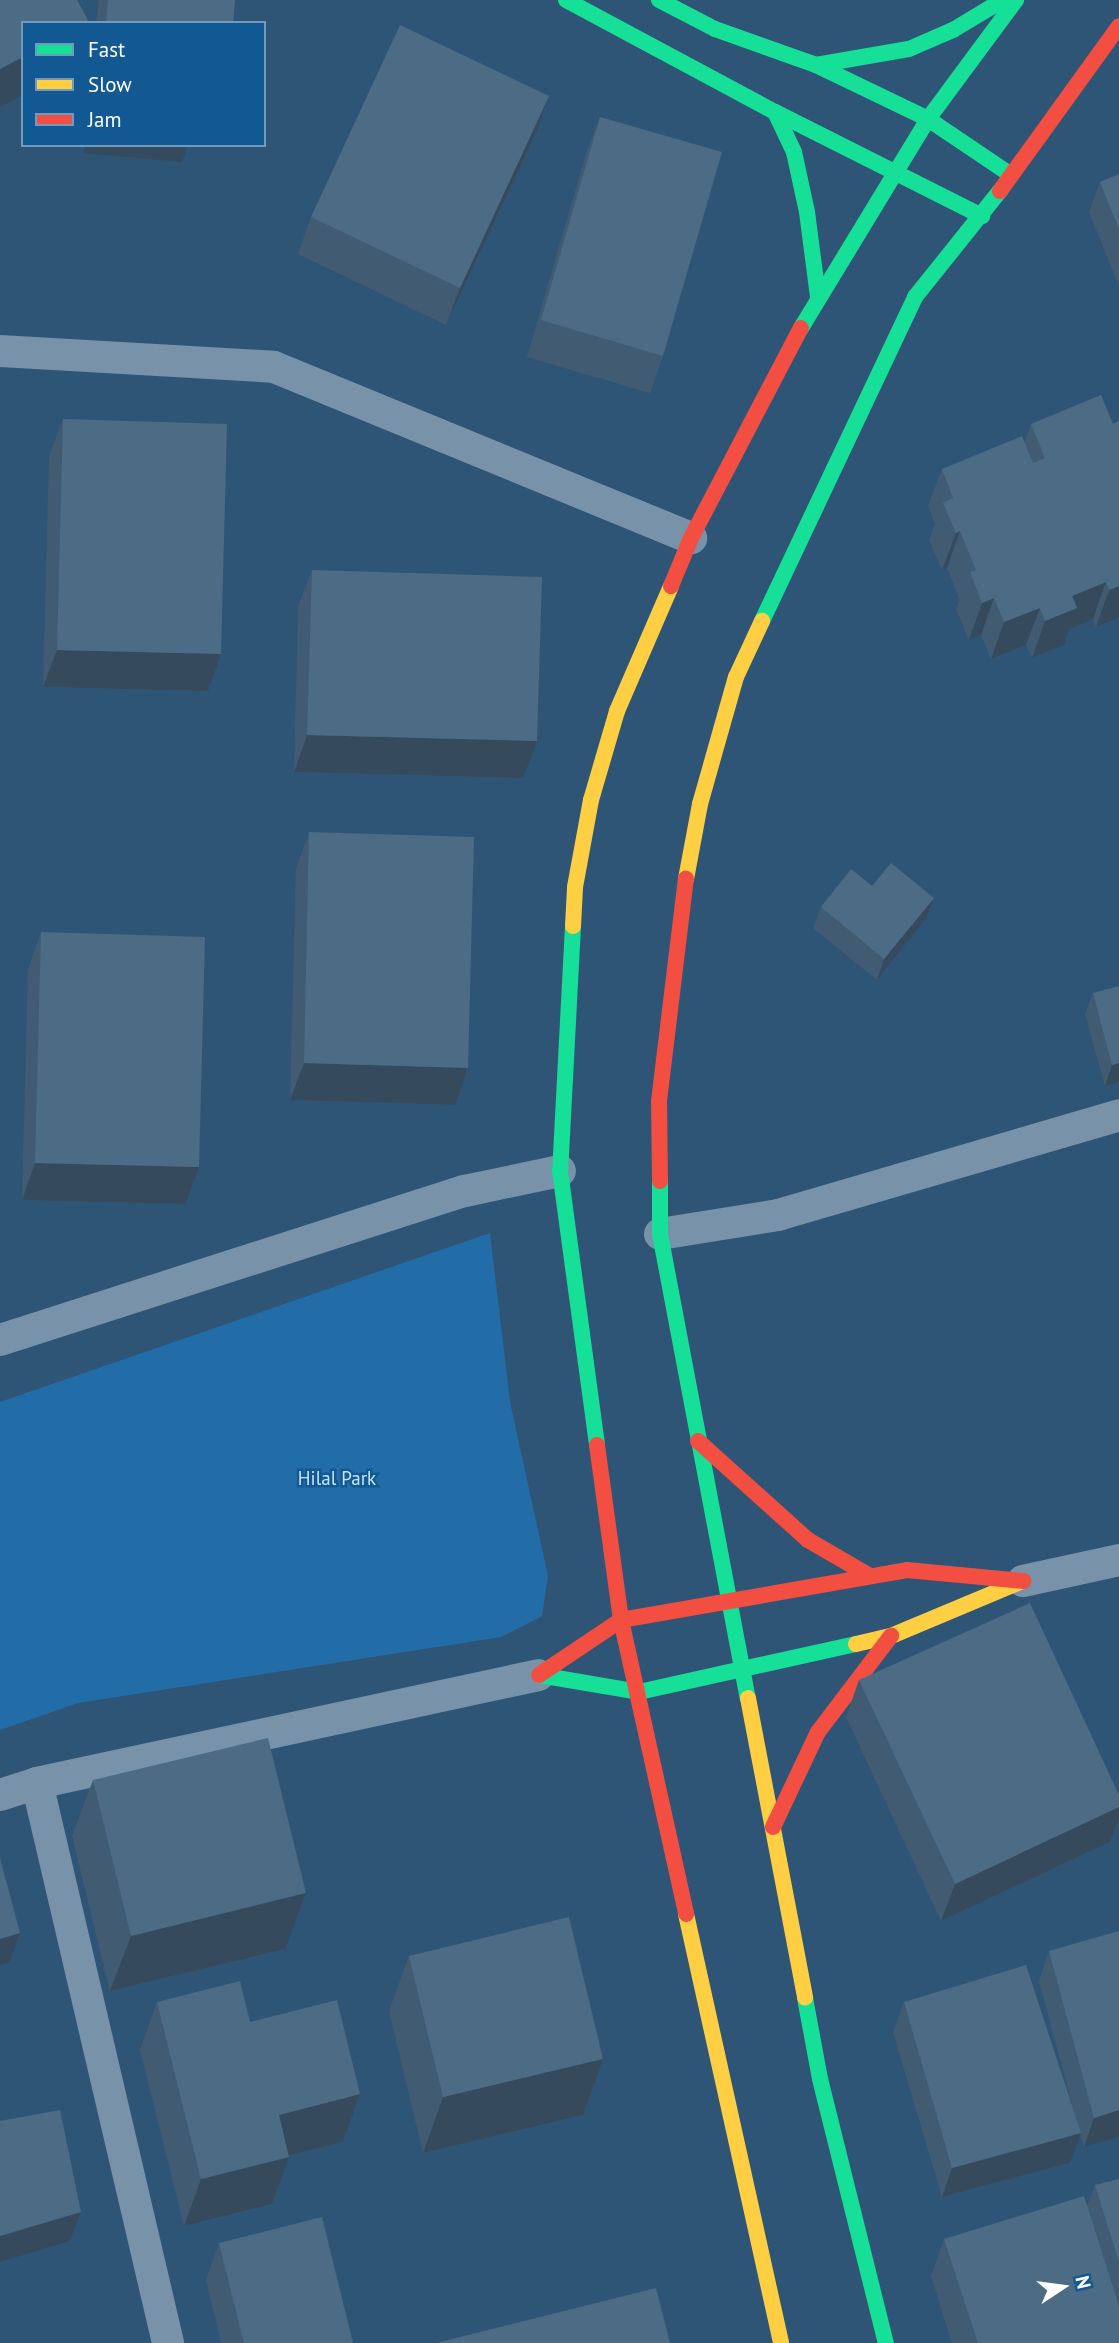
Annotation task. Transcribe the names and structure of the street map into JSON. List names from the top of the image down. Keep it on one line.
{"parks":["Hilal Park"],"legend":["Fast","Slow","Jam"],"north":"right"}
